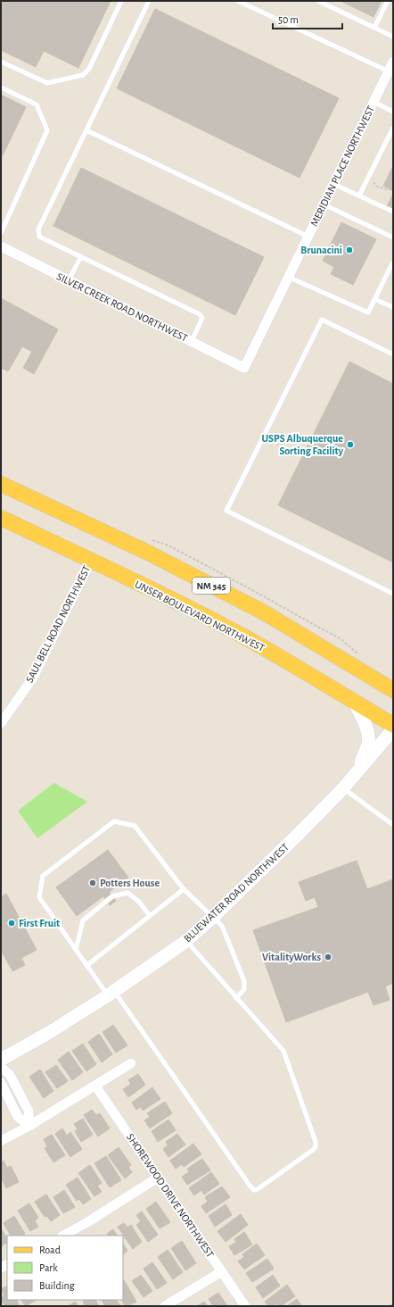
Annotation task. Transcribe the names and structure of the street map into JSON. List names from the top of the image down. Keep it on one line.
{"streets":{"main road":["NM 345","UNSER BOULEVARD NORTHWEST"],"street":["MERIDIAN PLACE NORTHWEST","SILVER CREEK ROAD NORTHWEST","SAUL BELL ROAD NORTHWEST","BLUEWATER ROAD NORTHWEST","SHOREWOOD DRIVE NORTHWEST"]},"crossings":[["MERIDIAN PLACE NORTHWEST","SILVER CREEK ROAD NORTHWEST"],["UNSER BOULEVARD NORTHWEST","SAUL BELL ROAD NORTHWEST"]],"places":["Brunacini","USPS Albuquerque Sorting Facility","Potters House","First Fruit","VitalityWorks"],"legend":["Road","Park","Building"],"scale_bar":"50 m"}
